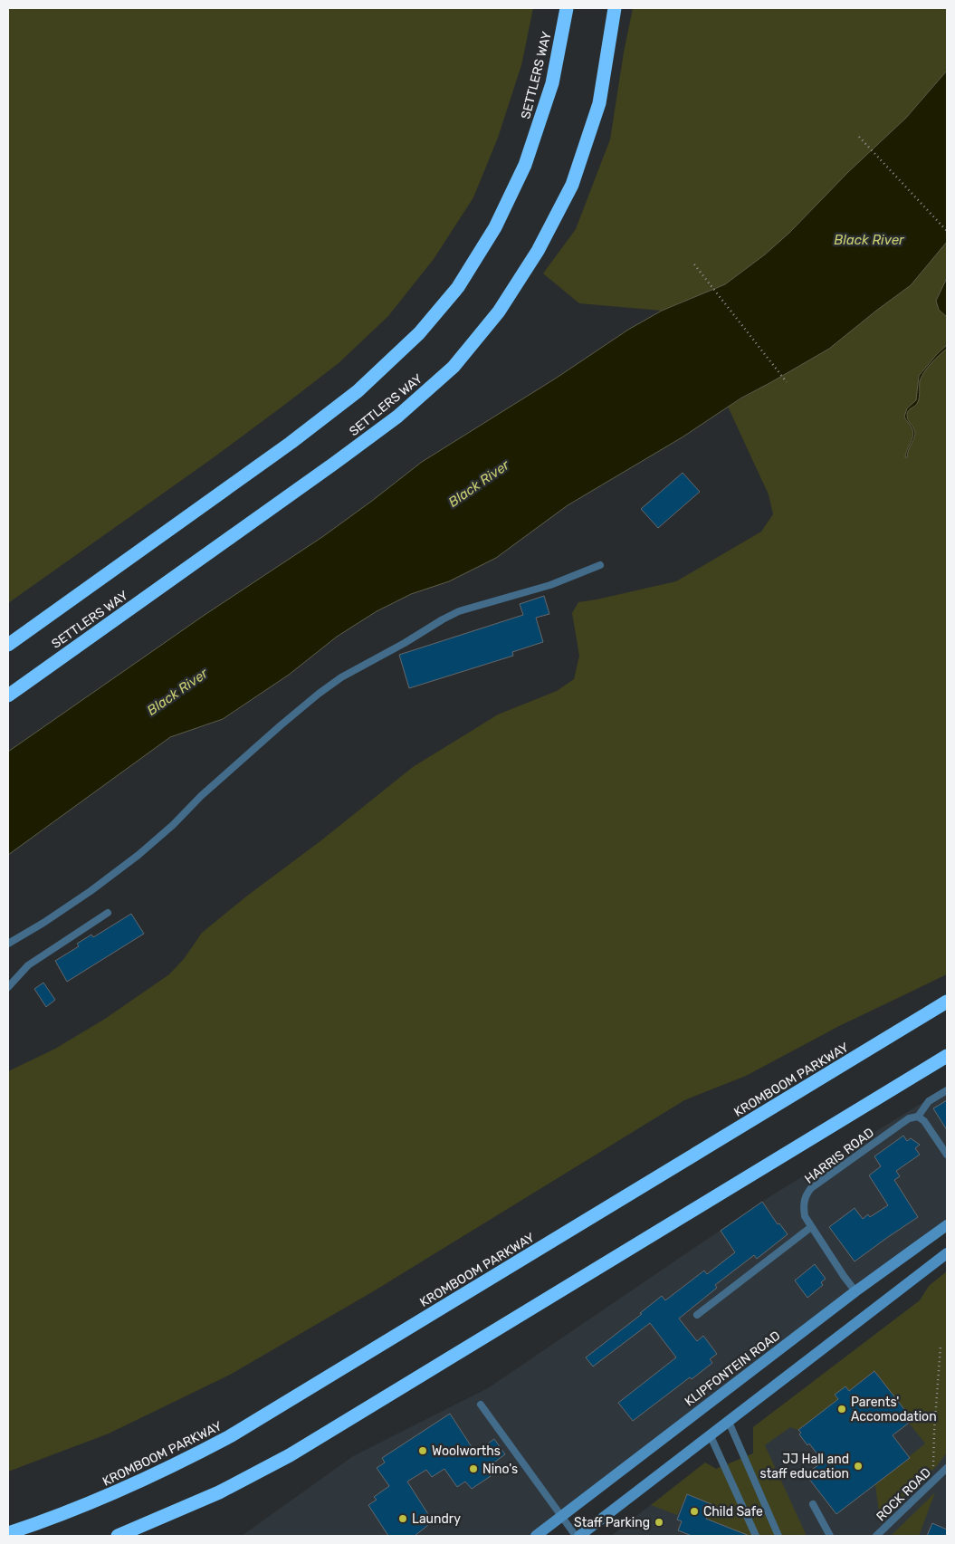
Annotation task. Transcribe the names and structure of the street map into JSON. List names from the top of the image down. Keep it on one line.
{"streets":{"highway":["SETTLERS WAY","KROMBOOM PARKWAY"],"main road":["KLIPFONTEIN ROAD"],"lane":["HARRIS ROAD","ROCK ROAD"]},"crossings":[["HARRIS ROAD","KLIPFONTEIN ROAD"]],"water":["Black River"],"places":["Parents' Accomodation","Woolworths","JJ Hall and staff education","Nino's","Child Safe","Laundry","Staff Parking"]}
